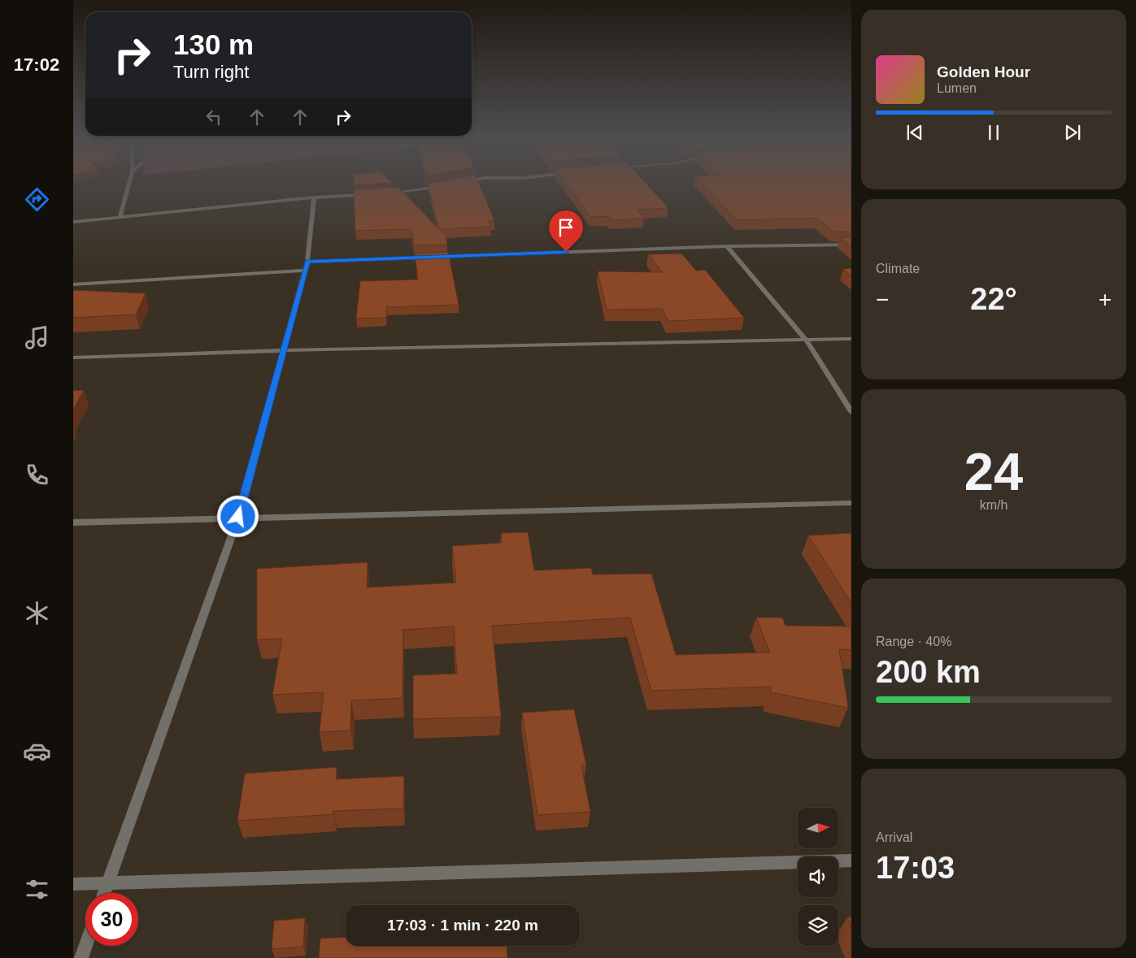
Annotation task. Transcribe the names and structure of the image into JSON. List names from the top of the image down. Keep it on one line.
{"north":"right","page":{"tabs":"17:02","turn":["130 m","Turn right"],"song":["Golden Hour","Lumen"],"tile":["Climate",["24","km/h"],["Range · 40%","200 km"],["Arrival","17:03"]],"heat":["−","22°","+"],"limit":"30","trip":"17:03 · 1 min · 220 m"}}
